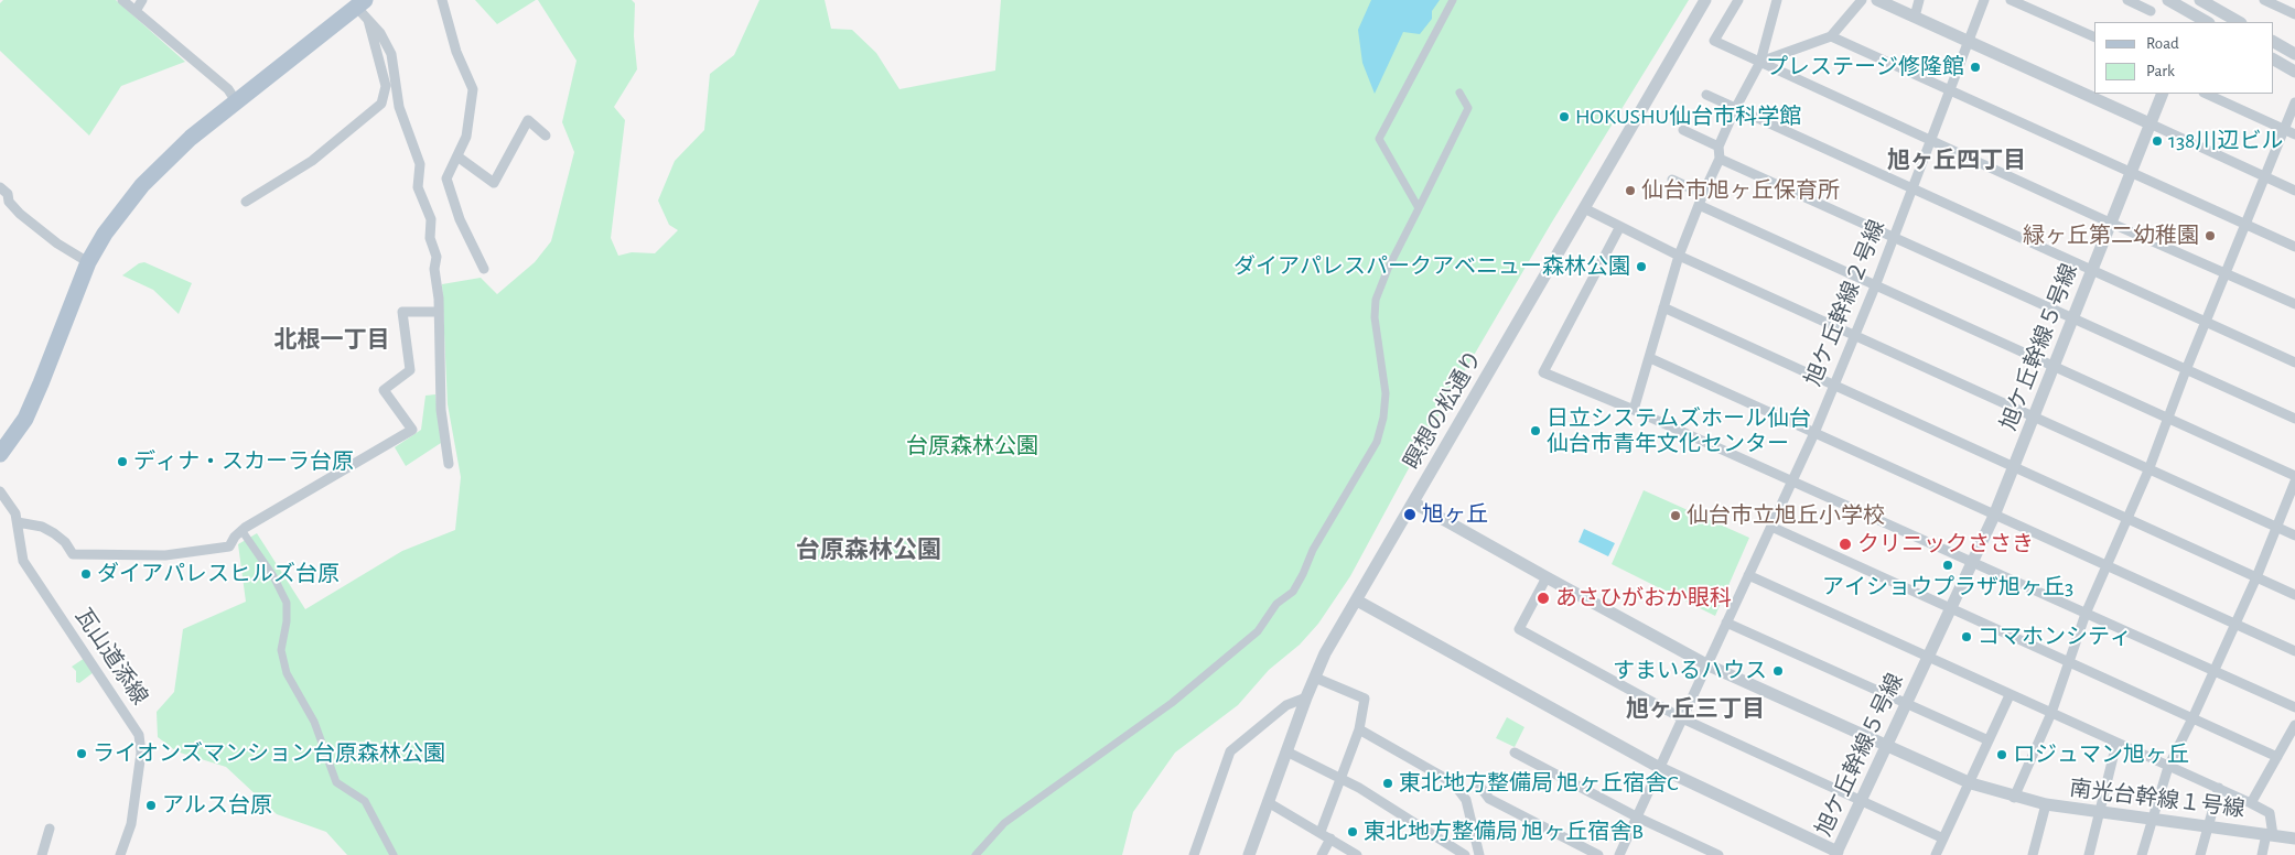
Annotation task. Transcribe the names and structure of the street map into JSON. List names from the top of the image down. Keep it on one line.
{"streets":{"street":["旭ケ丘幹線２号線","旭ケ丘幹線５号線","瞑想の松通り","瓦山道添線","南光台幹線１号線"]},"crossings":[["旭ケ丘幹線２号線","南光台幹線１号線"],["旭ケ丘幹線５号線","南光台幹線１号線"],["瞑想の松通り","南光台幹線１号線"]],"districts":["旭ヶ丘四丁目","北根一丁目","台原森林公園","旭ヶ丘三丁目"],"parks":["台原森林公園"],"places":["プレステージ修隆館","HOKUSHU仙台市科学館","138川辺ビル","仙台市旭ヶ丘保育所","緑ヶ丘第二幼稚園","ダイアパレスパークアベニュー森林公園","日立システムズホール仙台 仙台市青年文化センター","ディナ・スカーラ台原","旭ヶ丘","仙台市立旭丘小学校","クリニックささき","アイショウプラザ旭ヶ丘3","ダイアパレスヒルズ台原","あさひがおか眼科","コマホンシティ","すまいるハウス","ライオンズマンション台原森林公園","ロジュマン旭ヶ丘","東北地方整備局 旭ヶ丘宿舎C","アルス台原","東北地方整備局 旭ヶ丘宿舎B"],"legend":["Road","Park"]}
